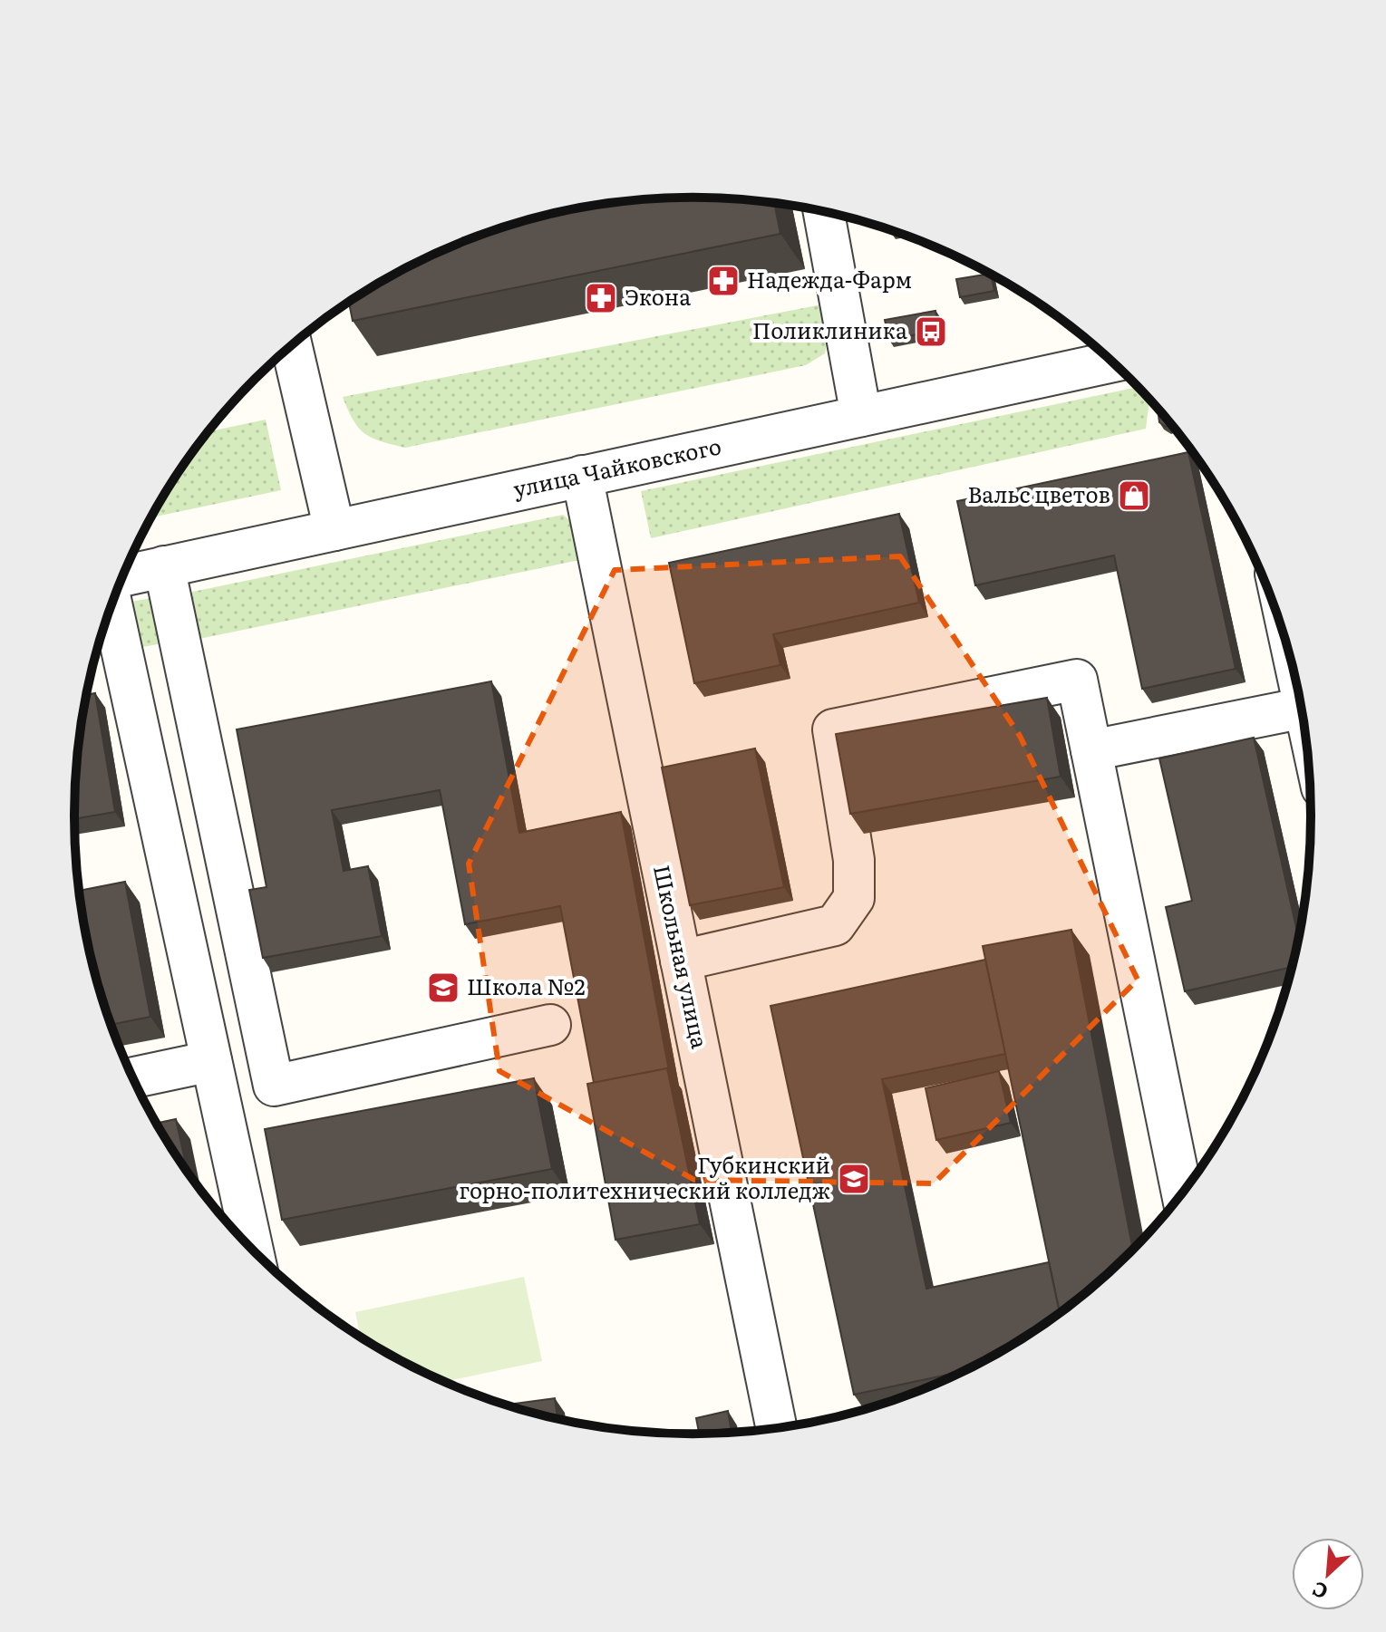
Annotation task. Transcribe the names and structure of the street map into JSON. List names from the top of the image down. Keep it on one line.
{"streets":{"street":["улица Чайковского","Школьная улица"]},"crossings":[["улица Чайковского","Школьная улица"]],"places":{"pharmacy":["Надежда-Фарм","Экона"],"bus stop":["Поликлиника"],"shop":["Вальс цветов"],"school or university":["Школа №2","Губкинский горно-политехнический колледж"]},"north":"bottom left"}
